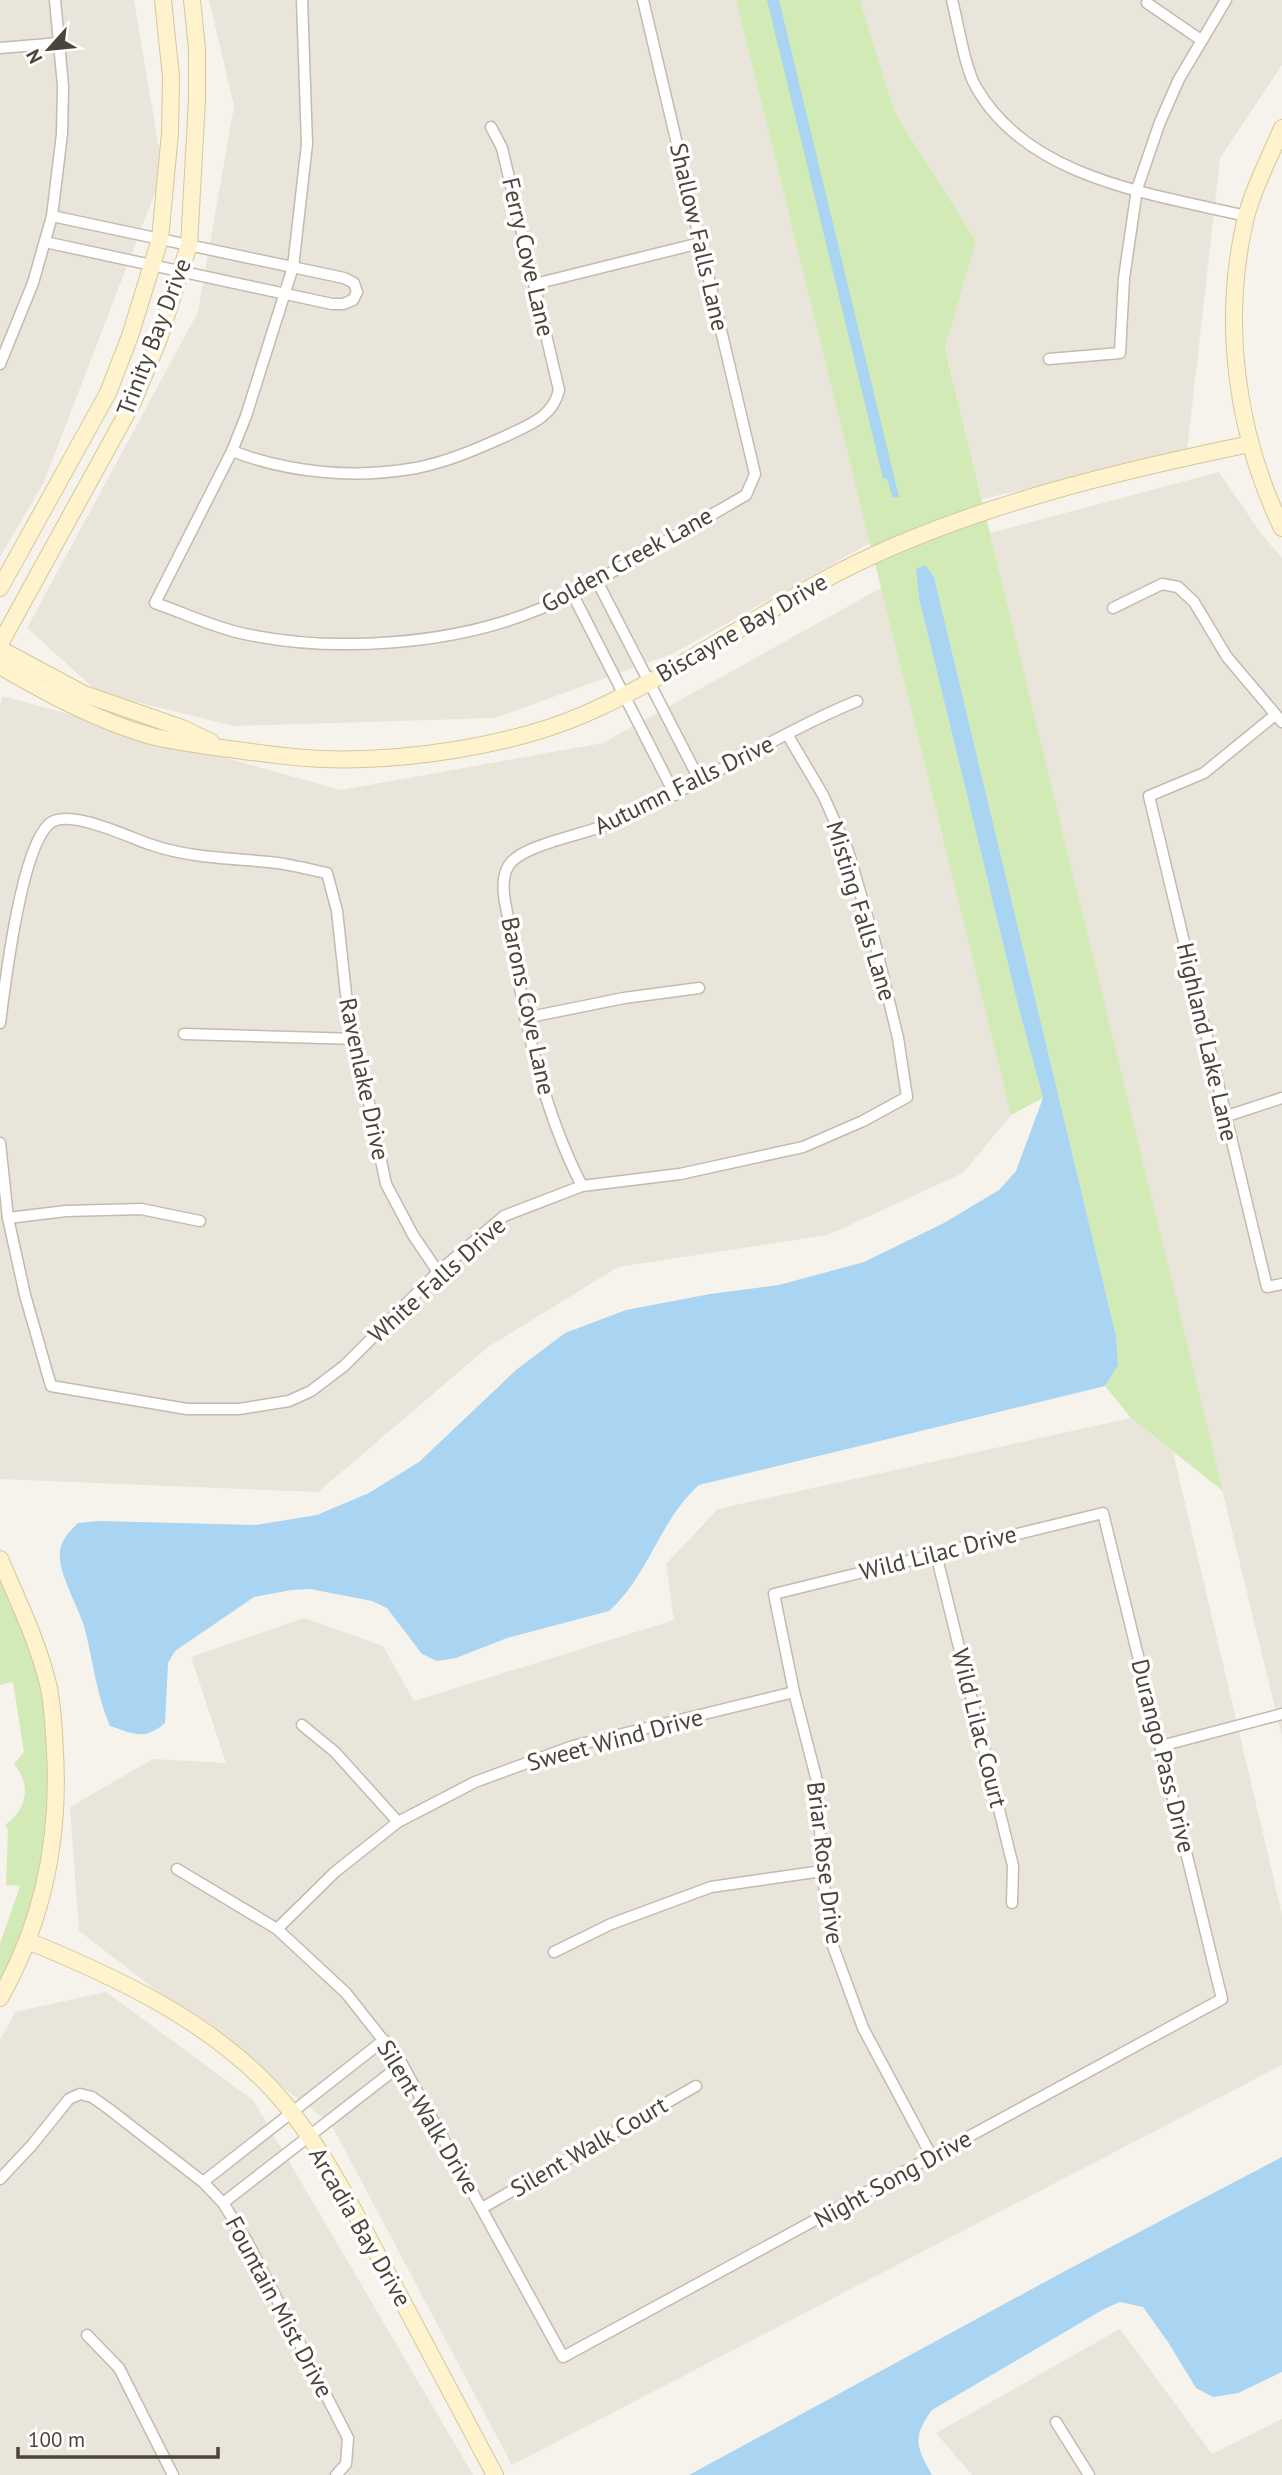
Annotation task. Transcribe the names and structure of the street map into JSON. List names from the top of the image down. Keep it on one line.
{"streets":{"street":["Shallow Falls Lane","Ferry Cove Lane","Trinity Bay Drive","Golden Creek Lane","Biscayne Bay Drive","Autumn Falls Drive","Misting Falls Lane","Barons Cove Lane","Highland Lake Lane","Ravenlake Drive","White Falls Drive","Wild Lilac Drive","Wild Lilac Court","Sweet Wind Drive","Durango Pass Drive","Briar Rose Drive","Silent Walk Drive","Silent Walk Court","Night Song Drive","Arcadia Bay Drive","Fountain Mist Drive"]},"crossings":[["Shallow Falls Lane","Golden Creek Lane"],["Ferry Cove Lane","Golden Creek Lane"],["Autumn Falls Drive","Misting Falls Lane"],["Autumn Falls Drive","Barons Cove Lane"],["Misting Falls Lane","White Falls Drive"],["Barons Cove Lane","White Falls Drive"],["Ravenlake Drive","White Falls Drive"],["Wild Lilac Drive","Wild Lilac Court"],["Wild Lilac Drive","Durango Pass Drive"],["Wild Lilac Drive","Briar Rose Drive"],["Sweet Wind Drive","Briar Rose Drive"],["Sweet Wind Drive","Silent Walk Drive"],["Durango Pass Drive","Night Song Drive"],["Briar Rose Drive","Night Song Drive"],["Silent Walk Drive","Silent Walk Court"],["Silent Walk Drive","Night Song Drive"]],"scale_bar":"100 m","north":"bottom left"}
